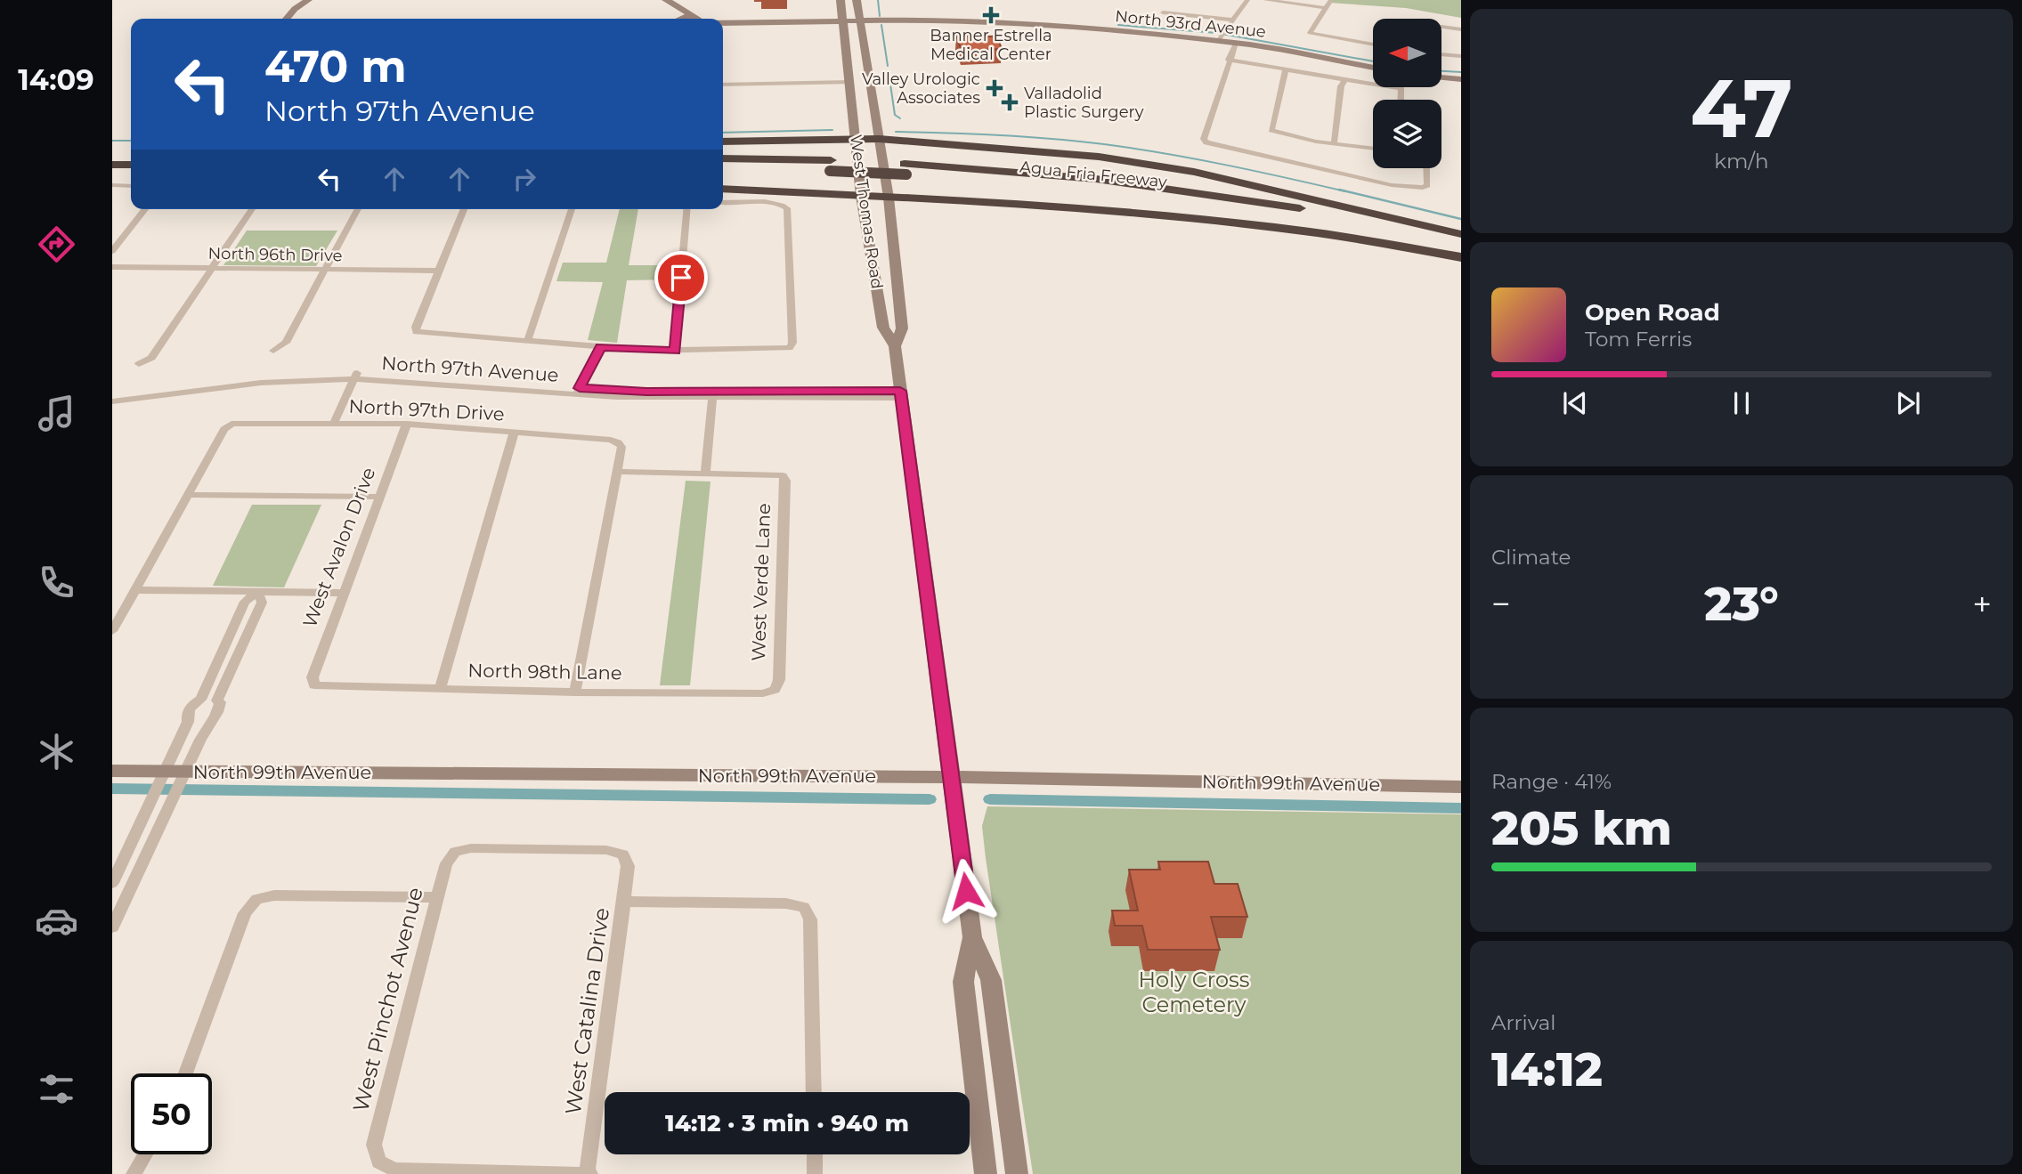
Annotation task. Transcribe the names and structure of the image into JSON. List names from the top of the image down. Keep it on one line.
{"streets":{"highway":["Agua Fria Freeway"],"main road":["North 93rd Avenue","West Thomas Road","North 99th Avenue"],"street":["North 96th Drive","North 97th Avenue","North 97th Drive","West Avalon Drive","West Verde Lane","North 98th Lane","West Pinchot Avenue","West Catalina Drive"]},"crossings":[["North 93rd Avenue","West Thomas Road"],["West Thomas Road","North 97th Avenue"],["West Thomas Road","North 99th Avenue"],["North 97th Drive","West Avalon Drive"],["West Avalon Drive","North 98th Lane"],["West Verde Lane","North 98th Lane"],["West Pinchot Avenue","West Catalina Drive"]],"parks":["Holy Cross Cemetery"],"places":{"health":["Banner Estrella Medical Center","Valley Urologic Associates","Valladolid Plastic Surgery"]},"north":"left","page":{"tabs":"14:09","tile":[["47","km/h"],"Climate",["Range · 41%","205 km"],["Arrival","14:12"]],"turn":["470 m","North 97th Avenue"],"song":["Open Road","Tom Ferris"],"heat":["−","23°","+"],"limit":"50","trip":"14:12 · 3 min · 940 m"}}
